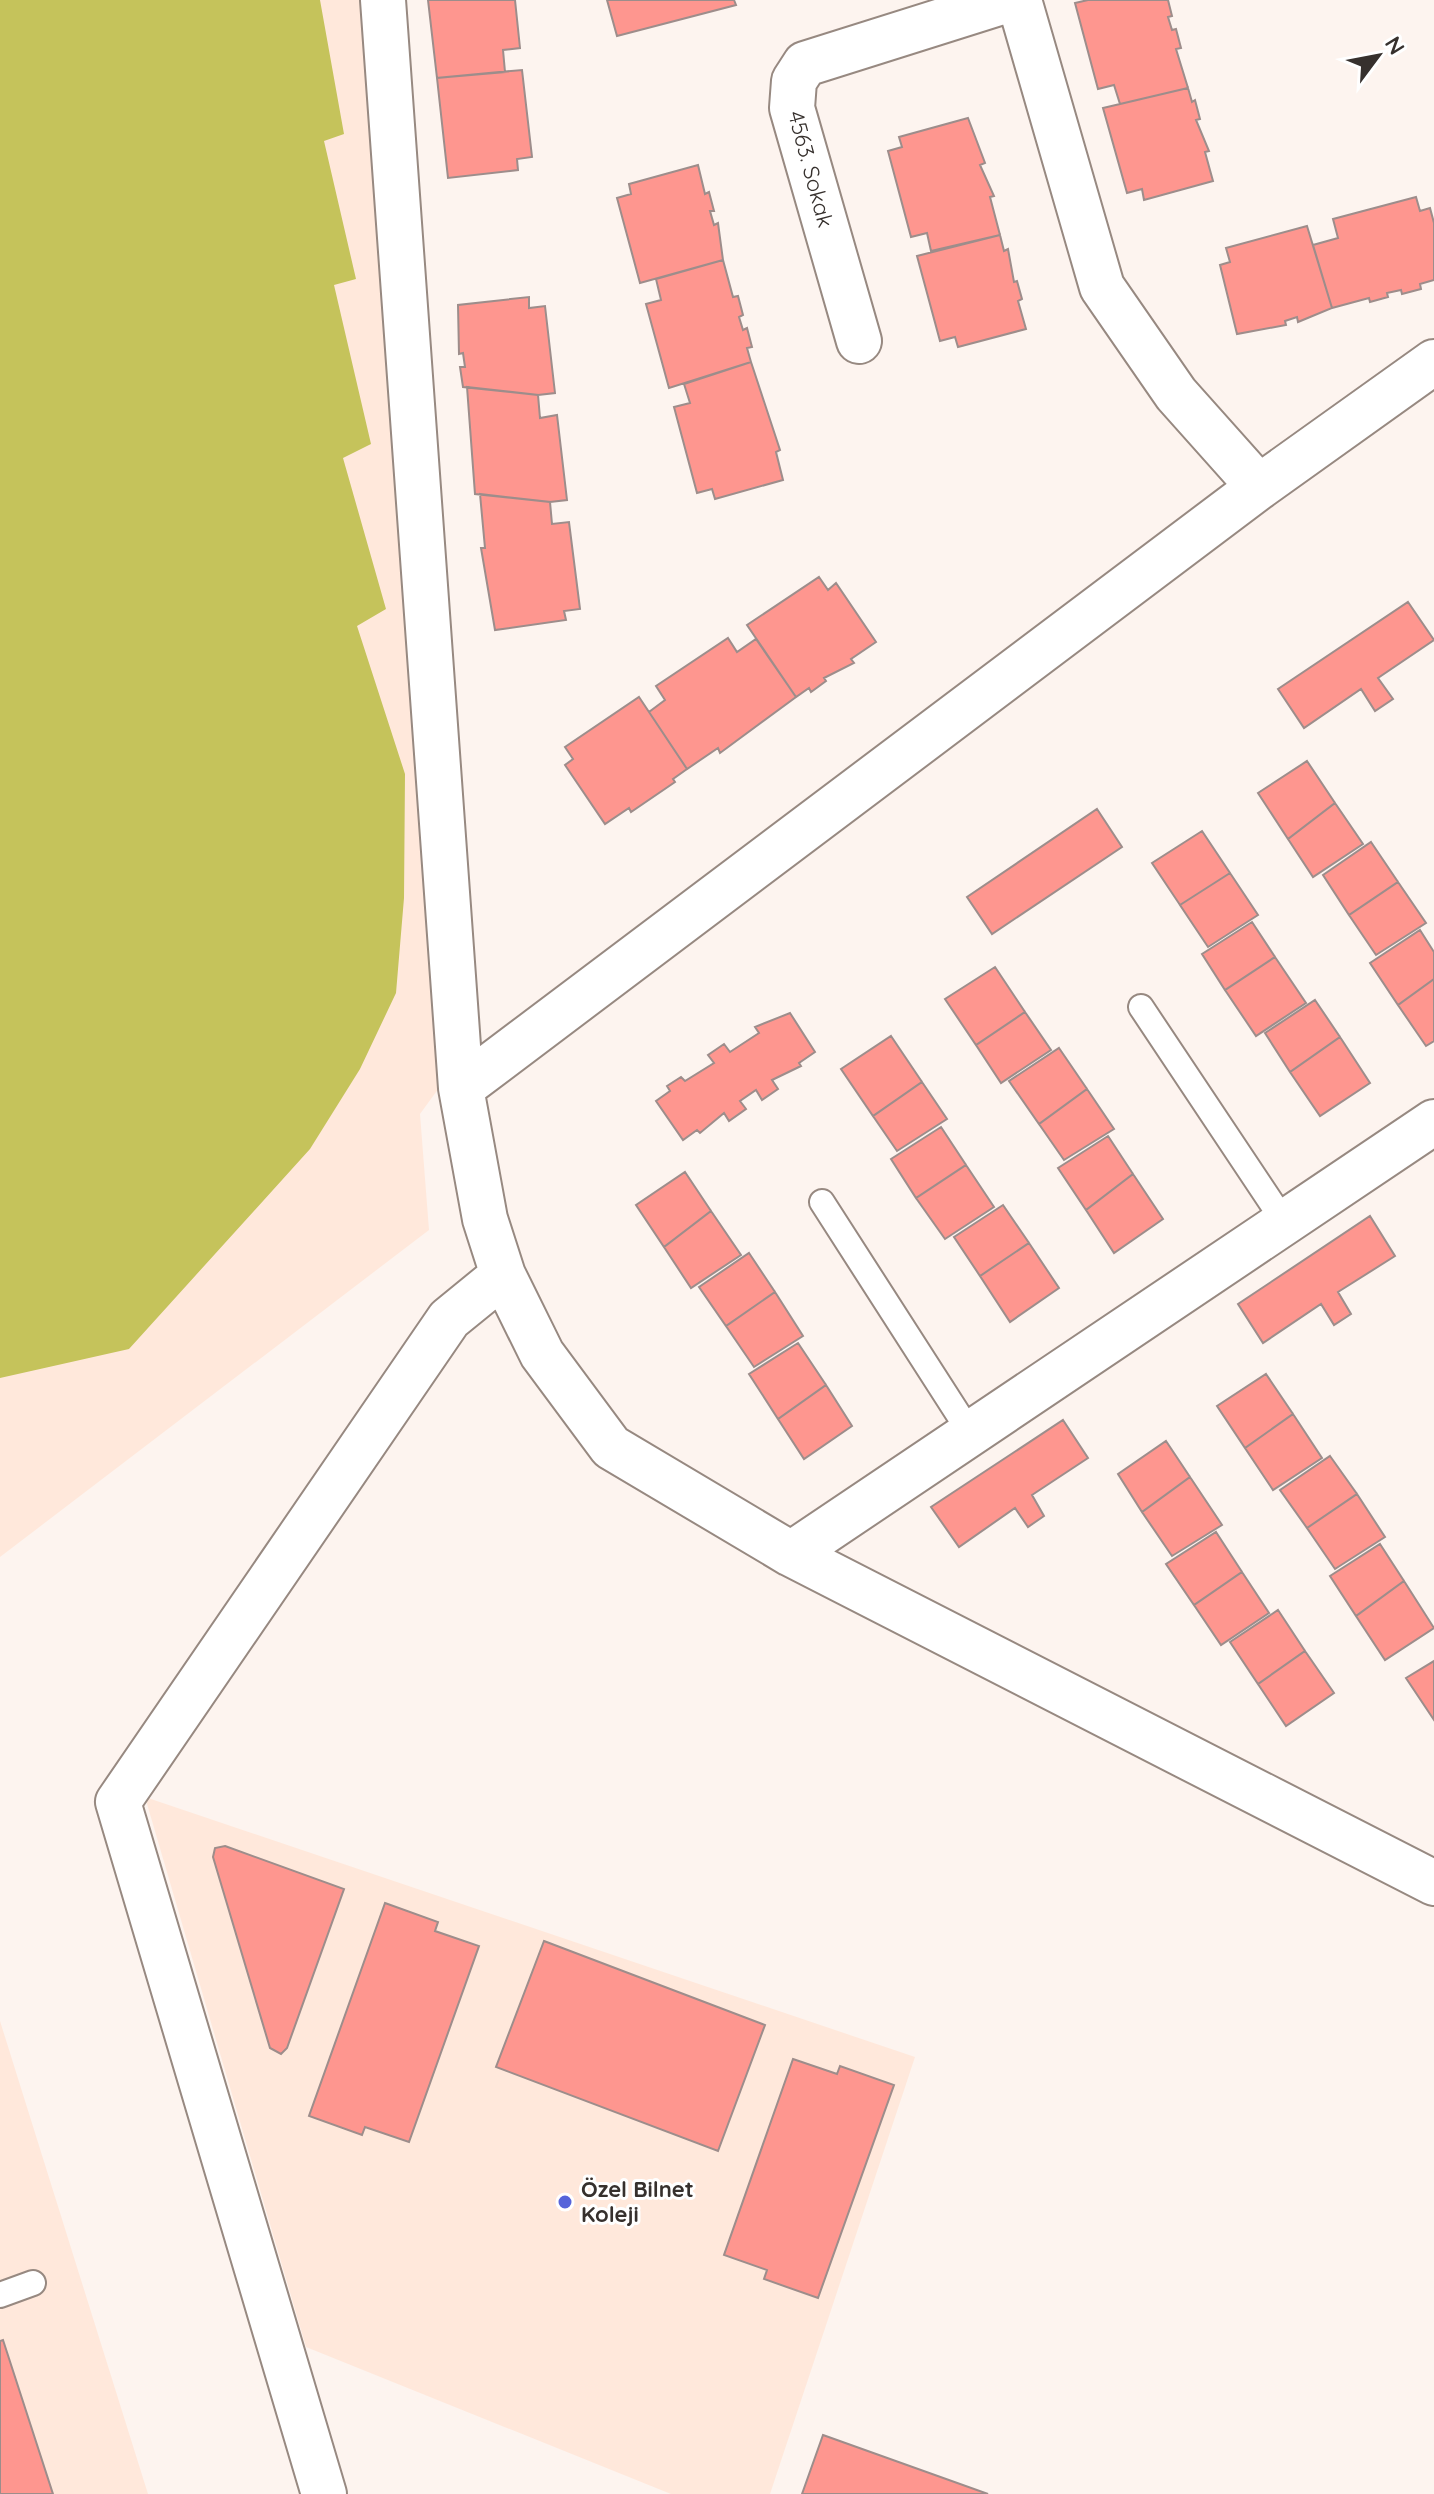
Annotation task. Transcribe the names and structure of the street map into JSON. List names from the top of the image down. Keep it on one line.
{"streets":{"street":["4563. Sokak"]},"places":["Özel Bilnet Koleji"],"north":"top right"}
